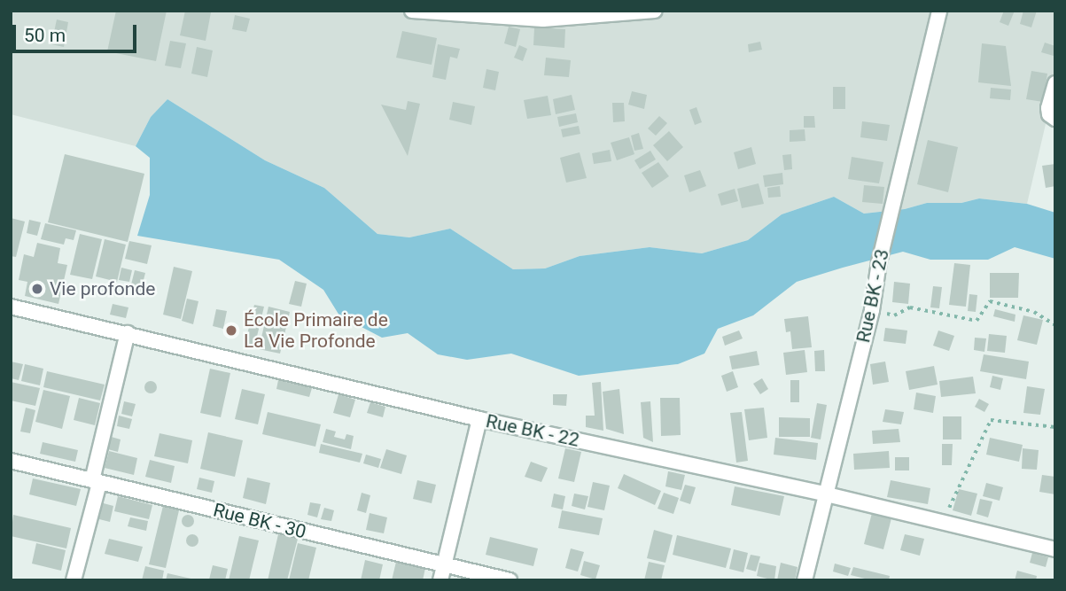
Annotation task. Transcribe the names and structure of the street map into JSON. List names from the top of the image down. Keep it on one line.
{"streets":{"street":["Rue BK - 23","Rue BK - 22","Rue BK - 30"]},"crossings":[["Rue BK - 23","Rue BK - 22"]],"places":["Vie profonde","École Primaire de La Vie Profonde"],"scale_bar":"50 m"}
